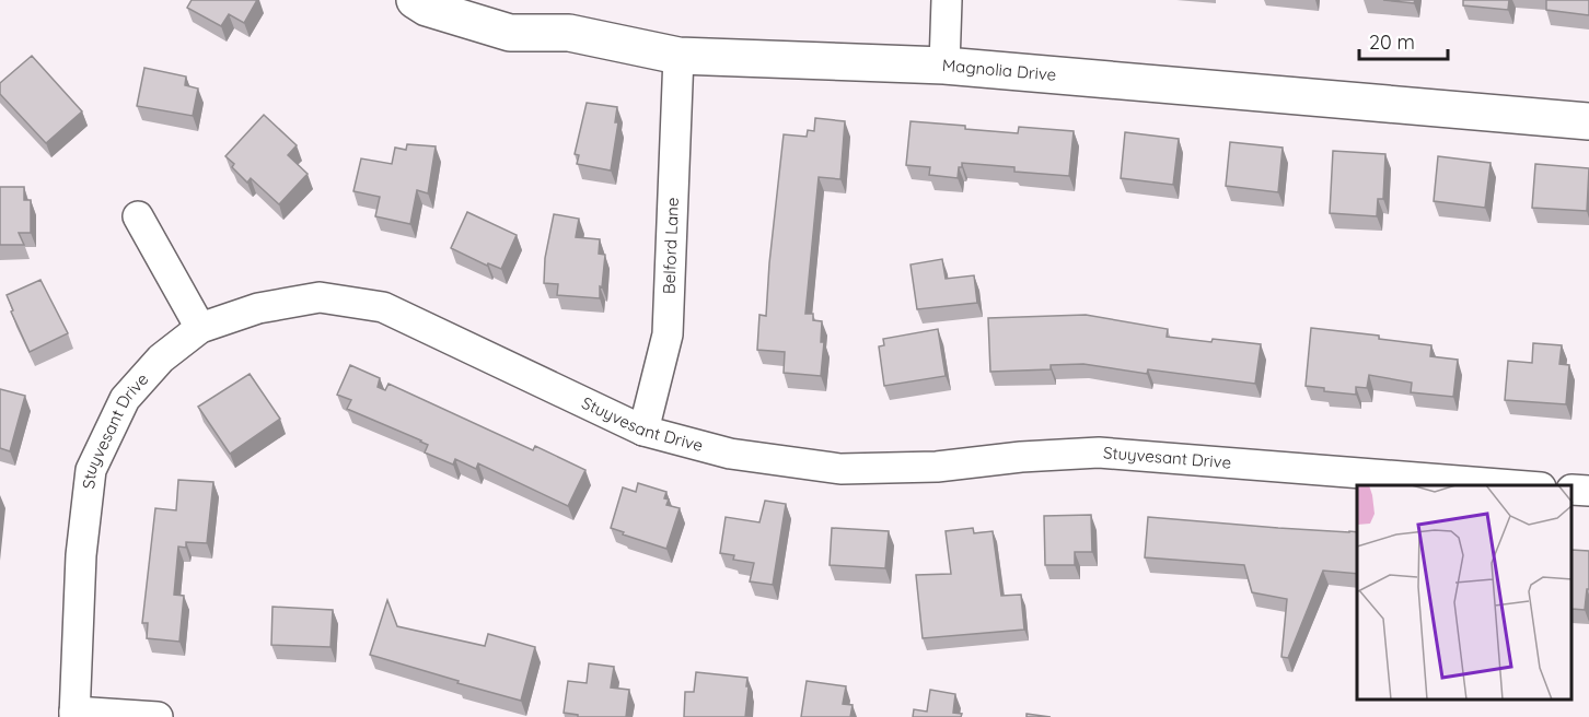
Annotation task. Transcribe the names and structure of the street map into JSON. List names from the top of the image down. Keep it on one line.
{"streets":{"street":["Magnolia Drive","Belford Lane","Stuyvesant Drive"]},"crossings":[["Magnolia Drive","Belford Lane"],["Belford Lane","Stuyvesant Drive"]],"scale_bar":"20 m"}
